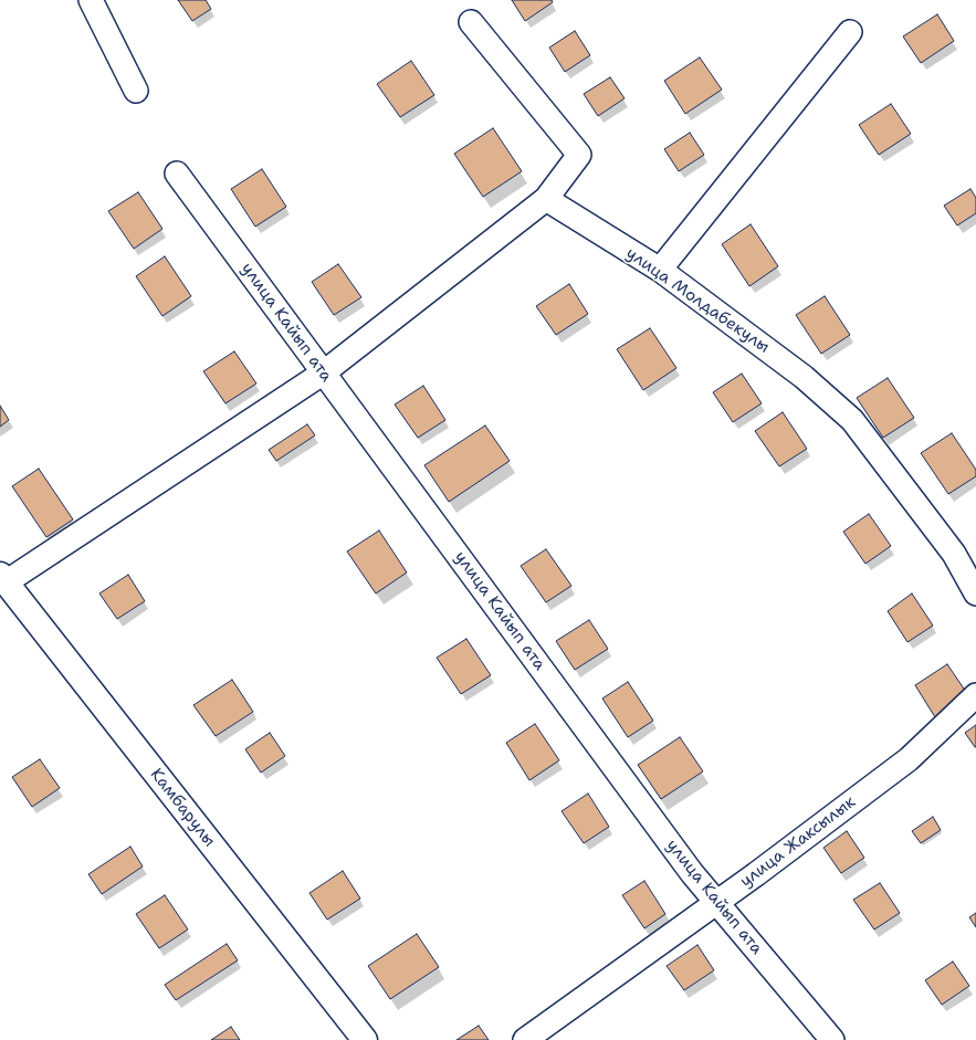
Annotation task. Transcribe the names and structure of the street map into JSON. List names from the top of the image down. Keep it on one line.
{"streets":{"street":["улица Молдабекулы","улица Кайып ата","Камбарулы","улица Жаксылык"]},"crossings":[["улица Кайып ата","улица Жаксылык"]]}
